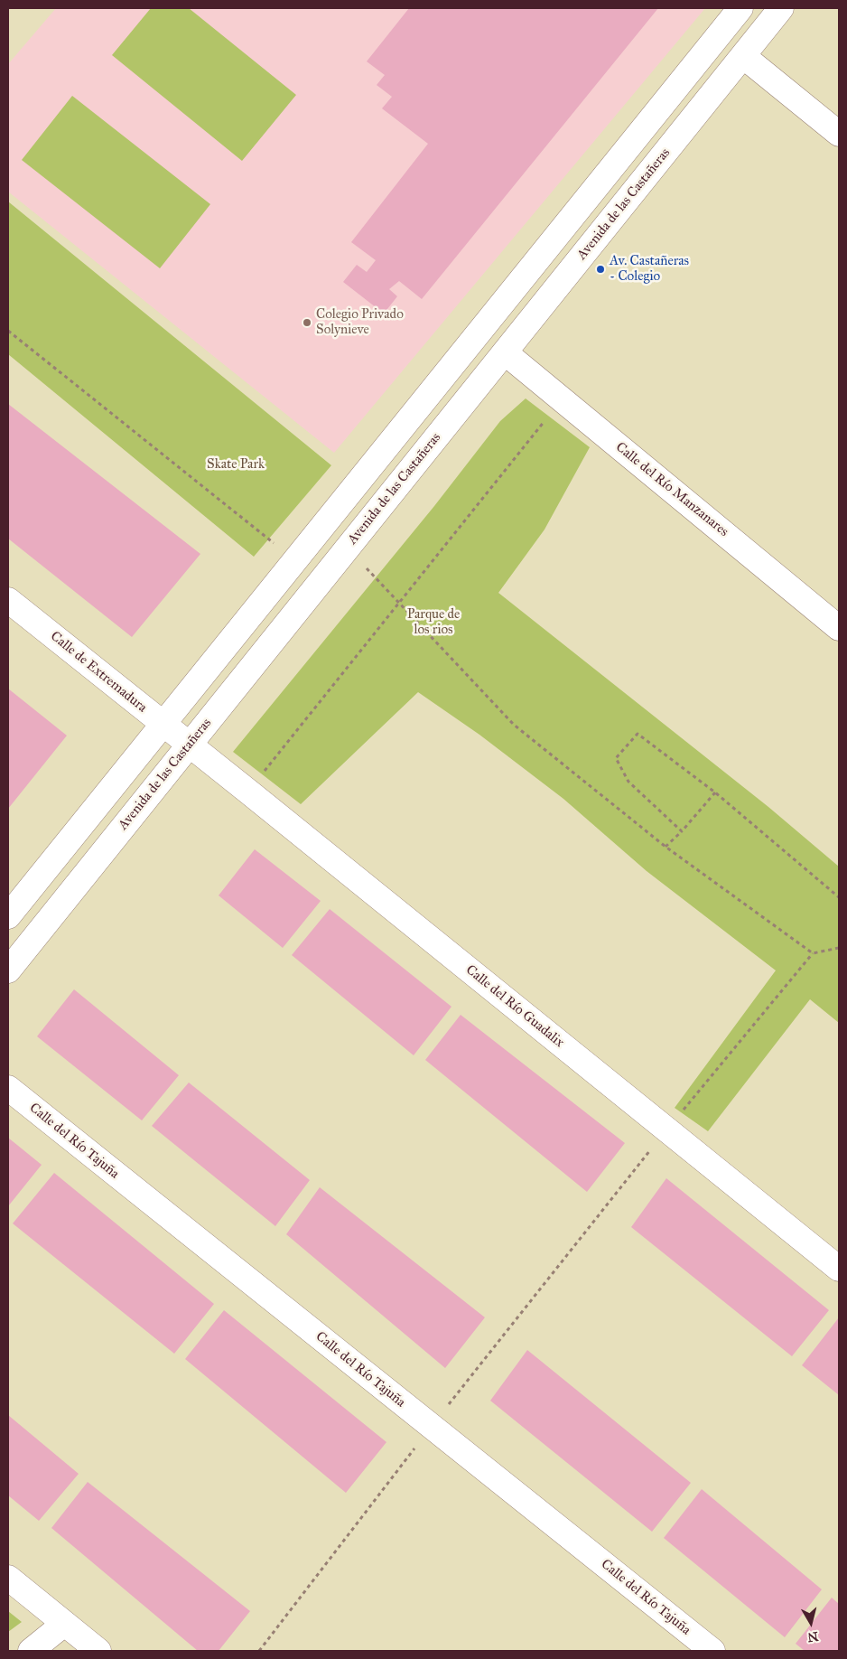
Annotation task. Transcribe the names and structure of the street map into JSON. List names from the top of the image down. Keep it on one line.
{"streets":{"street":["Avenida de las Castañeras","Calle del Río Manzanares","Calle de Extremadura","Calle del Río Guadalix","Calle del Río Tajuña"]},"crossings":[["Avenida de las Castañeras","Calle del Río Manzanares"],["Avenida de las Castañeras","Calle de Extremadura"],["Avenida de las Castañeras","Calle del Río Guadalix"],["Calle de Extremadura","Calle del Río Guadalix"]],"parks":["Skate Park","Parque de los rios"],"places":["Av. Castañeras - Colegio","Colegio Privado Solynieve"],"north":"bottom"}
